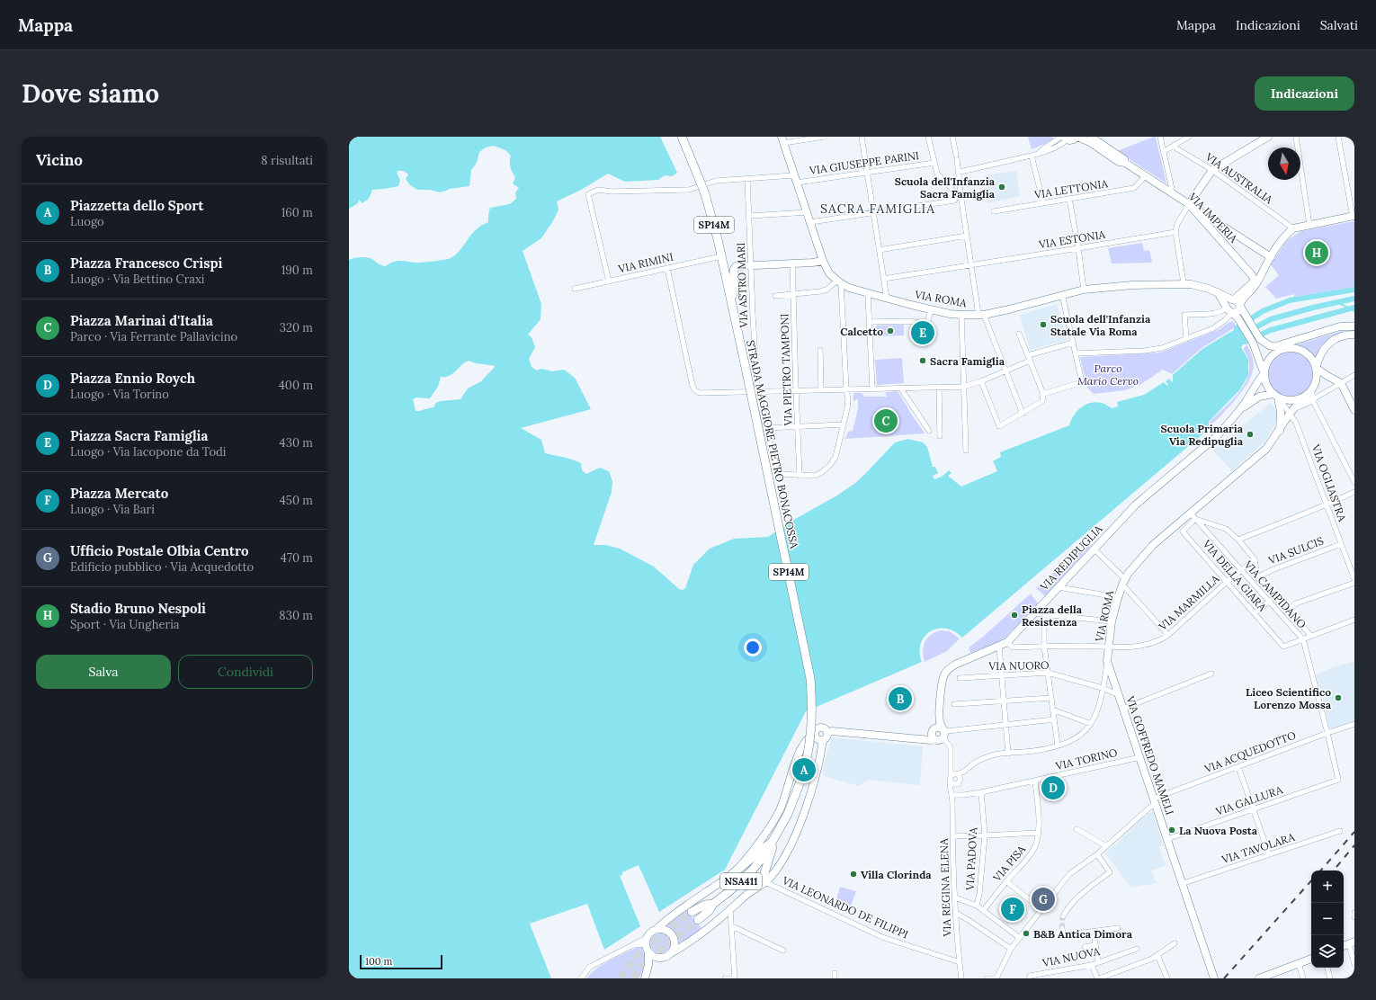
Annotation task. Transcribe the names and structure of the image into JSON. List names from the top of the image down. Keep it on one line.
{"streets":{"main road":["SP14M","STRADA MAGGIORE PIETRO BONACOSSA","NSA411"],"street":["VIA GIUSEPPE PARINI","VIA AUSTRALIA","VIA LETTONIA","VIA IMPERIA","VIA ESTONIA","VIA RIMINI","VIA ASTRO MARI","VIA ROMA","VIA PIETRO TAMPONI","VIA OGLIASTRA","VIA SULCIS","VIA REDIPUGLIA","VIA DELLA GIARA","VIA CAMPIDANO","VIA MARMILLA","VIA NUORO","VIA ACQUEDOTTO","VIA GOFFREDO MAMELI","VIA TORINO","VIA GALLURA","VIA TAVOLARA","VIA PADOVA","VIA PISA","VIA REGINA ELENA","VIA LEONARDO DE FILIPPI","VIA NUOVA"]},"crossings":[["VIA GIUSEPPE PARINI","VIA RIMINI"],["VIA GIUSEPPE PARINI","VIA ASTRO MARI"],["VIA GIUSEPPE PARINI","VIA ROMA"],["VIA LETTONIA","VIA IMPERIA"],["VIA RIMINI","STRADA MAGGIORE PIETRO BONACOSSA"],["VIA ASTRO MARI","VIA PIETRO TAMPONI"],["VIA ROMA","VIA OGLIASTRA"],["VIA ROMA","VIA REDIPUGLIA"],["VIA ROMA","VIA DELLA GIARA"],["VIA ROMA","VIA CAMPIDANO"],["VIA ROMA","VIA MARMILLA"],["VIA ROMA","VIA NUORO"],["VIA ROMA","VIA GOFFREDO MAMELI"],["VIA ROMA","VIA REGINA ELENA"],["VIA OGLIASTRA","VIA SULCIS"],["VIA OGLIASTRA","VIA REDIPUGLIA"],["VIA SULCIS","VIA CAMPIDANO"],["VIA REDIPUGLIA","VIA MARMILLA"],["VIA DELLA GIARA","VIA CAMPIDANO"],["VIA DELLA GIARA","VIA MARMILLA"],["VIA CAMPIDANO","VIA MARMILLA"],["VIA CAMPIDANO","VIA ACQUEDOTTO"],["VIA CAMPIDANO","VIA GALLURA"],["VIA NUORO","VIA GOFFREDO MAMELI"],["VIA ACQUEDOTTO","VIA GOFFREDO MAMELI"],["VIA GOFFREDO MAMELI","VIA TORINO"],["VIA GOFFREDO MAMELI","VIA GALLURA"],["VIA GOFFREDO MAMELI","VIA TAVOLARA"],["VIA TORINO","VIA PADOVA"],["VIA TORINO","VIA PISA"],["VIA TORINO","VIA REGINA ELENA"],["VIA REGINA ELENA","VIA LEONARDO DE FILIPPI"]],"districts":["SACRA FAMIGLIA"],"parks":["Parco Mario Cervo"],"places":["Scuola dell'Infanzia Sacra Famiglia","Scuola dell'Infanzia Statale Via Roma","Calcetto","Sacra Famiglia","Scuola Primaria Via Redipuglia","Piazza della Resistenza","Liceo Scientifico Lorenzo Mossa","La Nuova Posta","Villa Clorinda","B&B Antica Dimora"],"scale_bar":"100 m","north":"bottom","page":{"header":"Mappa","nav":["Mappa","Indicazioni","Salvati"],"buttons":["Indicazioni",["Salva","Condividi"]],"title":"Dove siamo","heading":["Vicino","8 risultati"],"list":[{"mark":"A","name":"Piazzetta dello Sport","note":"Luogo","value":"160 m"},{"mark":"B","name":"Piazza Francesco Crispi","note":"Luogo · Via Bettino Craxi","value":"190 m"},{"mark":"C","name":"Piazza Marinai d'Italia","note":"Parco · Via Ferrante Pallavicino","value":"320 m"},{"mark":"D","name":"Piazza Ennio Roych","note":"Luogo · Via Torino","value":"400 m"},{"mark":"E","name":"Piazza Sacra Famiglia","note":"Luogo · Via Iacopone da Todi","value":"430 m"},{"mark":"F","name":"Piazza Mercato","note":"Luogo · Via Bari","value":"450 m"},{"mark":"G","name":"Ufficio Postale Olbia Centro","note":"Edificio pubblico · Via Acquedotto","value":"470 m"},{"mark":"H","name":"Stadio Bruno Nespoli","note":"Sport · Via Ungheria","value":"830 m"}],"pins":["H","E","C","B","A","D","G","F"],"map_buttons":["+","−"],"scale":"100 m"}}
